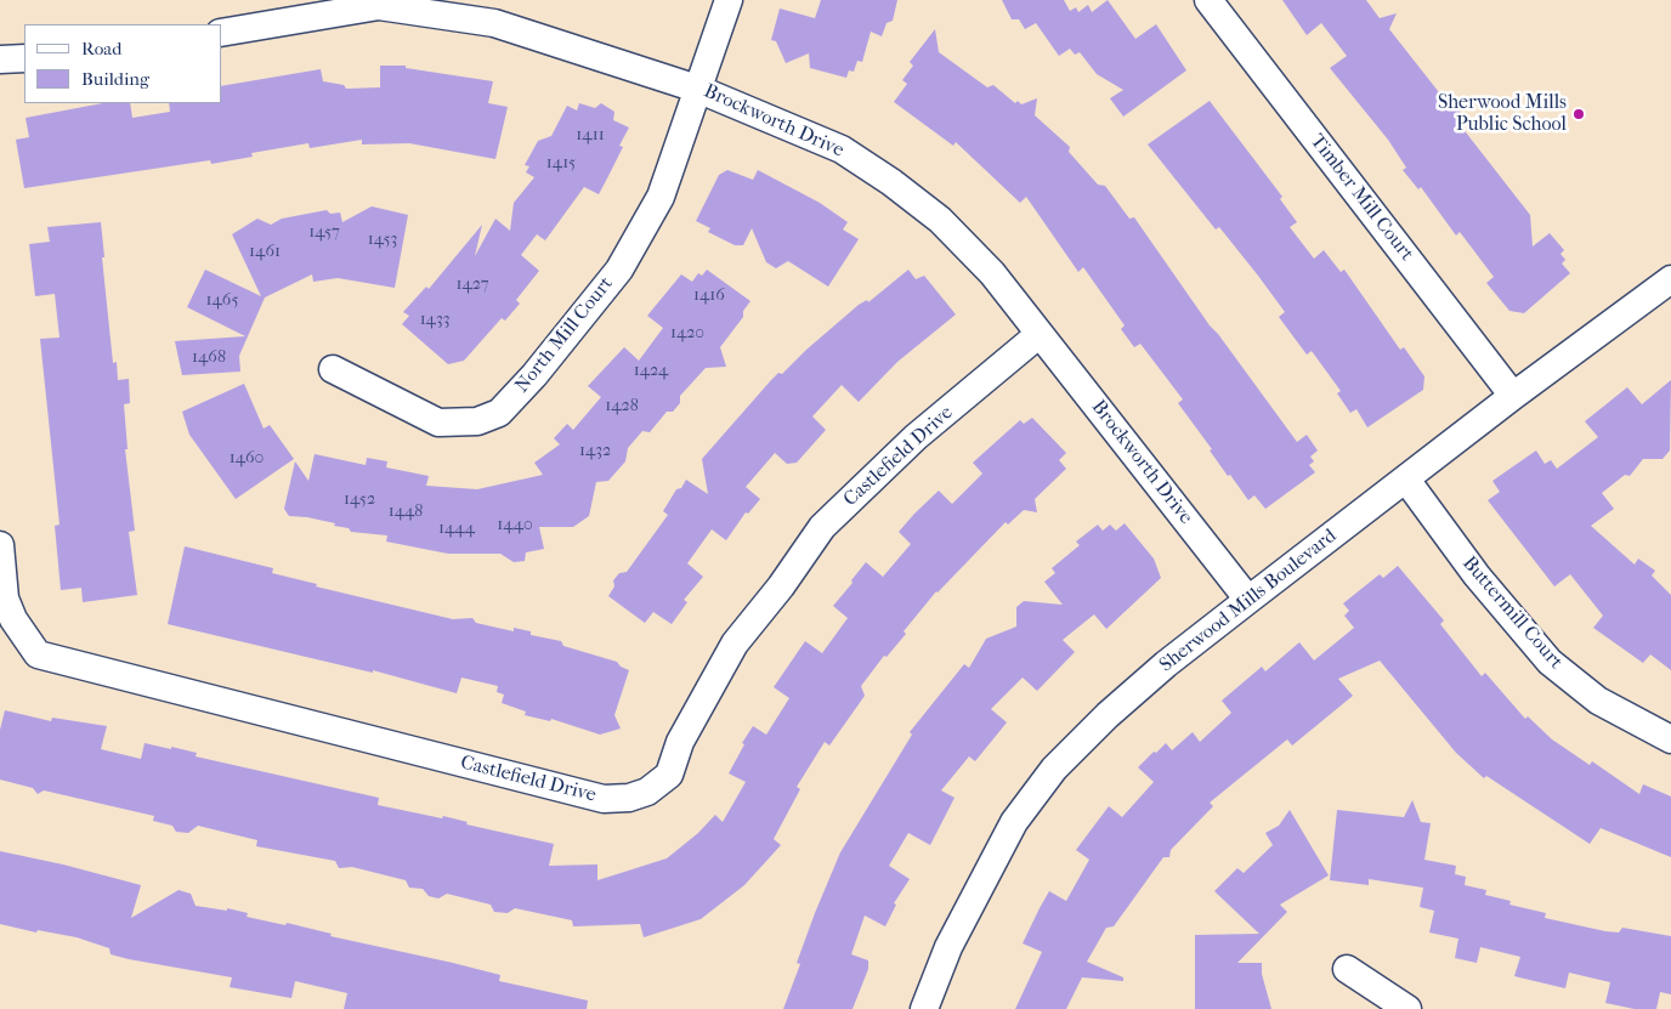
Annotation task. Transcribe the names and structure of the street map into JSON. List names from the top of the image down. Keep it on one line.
{"streets":{"street":["Brockworth Drive","Timber Mill Court","North Mill Court","Castlefield Drive","Sherwood Mills Boulevard","Buttermill Court"]},"crossings":[["Brockworth Drive","North Mill Court"],["Brockworth Drive","Castlefield Drive"],["Brockworth Drive","Sherwood Mills Boulevard"],["Timber Mill Court","Sherwood Mills Boulevard"],["Sherwood Mills Boulevard","Buttermill Court"]],"places":["Sherwood Mills Public School"],"house_numbers":["1411","1415","1457","1453","1461","1427","1416","1465","1433","1420","1468","1424","1428","1432","1460","1452","1448","1440","1444"],"legend":["Road","Building"]}
